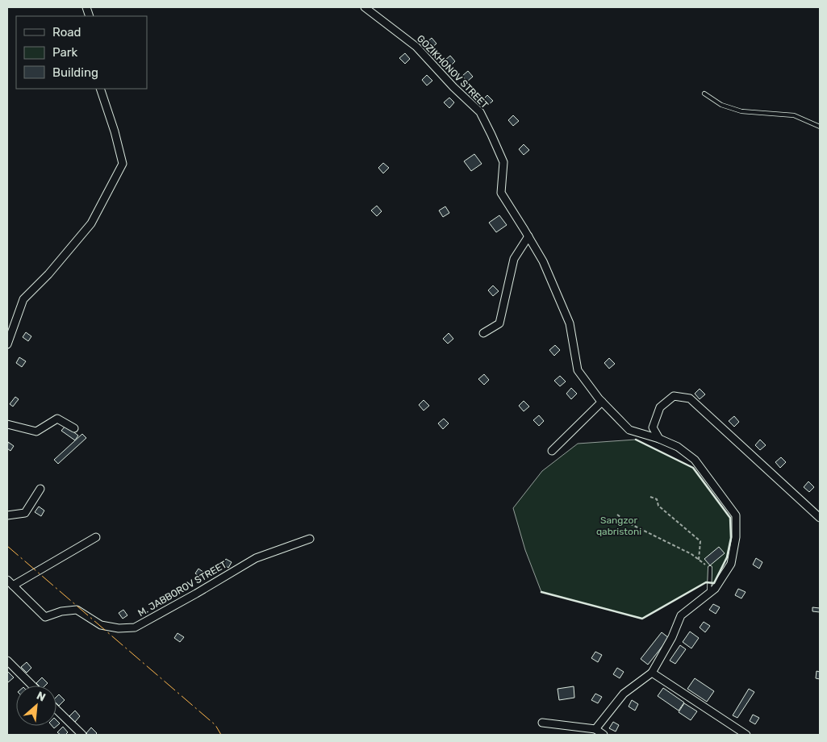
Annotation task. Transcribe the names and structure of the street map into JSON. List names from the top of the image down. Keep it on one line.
{"streets":{"street":["GOZIKHONOV STREET","M. JABBOROV STREET"]},"parks":["Sangzor qabristoni"],"legend":["Road","Park","Building"],"north":"top right"}
